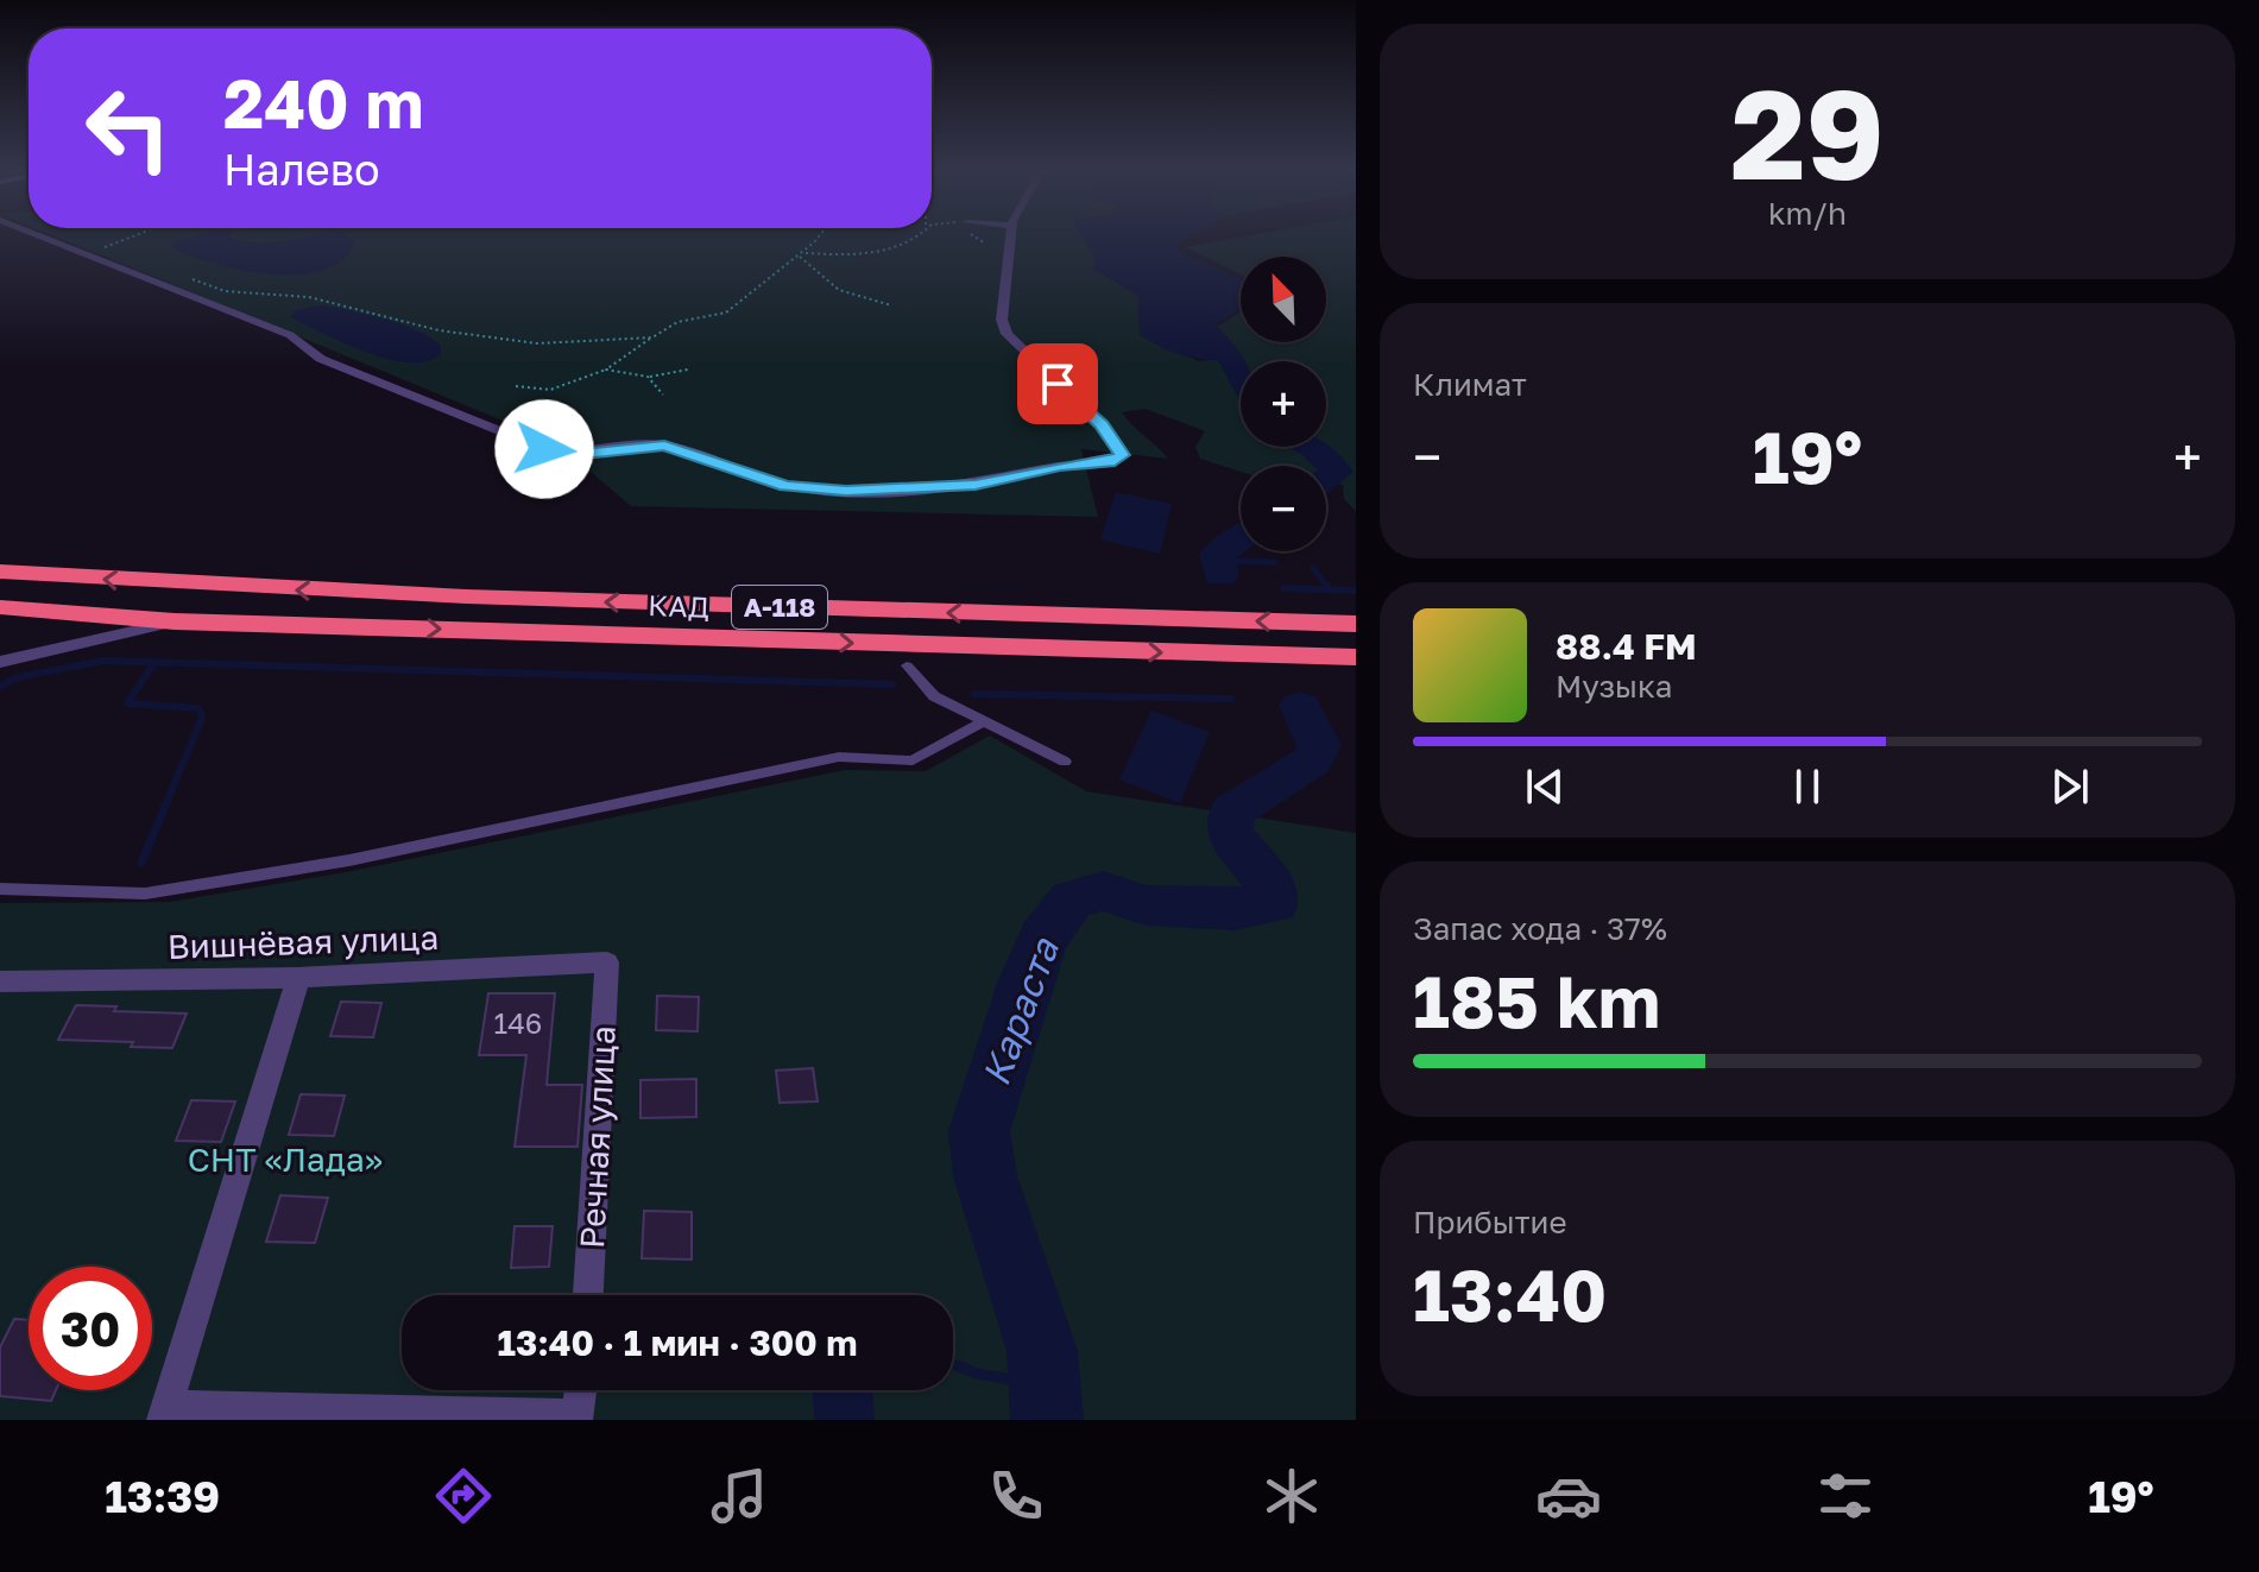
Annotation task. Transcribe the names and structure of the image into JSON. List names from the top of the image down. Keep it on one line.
{"streets":{"highway":["КАД","А-118"],"street":["Вишнёвая улица","Речная улица"]},"crossings":[["Вишнёвая улица","Речная улица"]],"water":["Караста"],"parks":["СНТ «Лада»"],"house_numbers":["146"],"north":"top left","page":{"tile":[["29","km/h"],"Климат",["Запас хода · 37%","185 km"],["Прибытие","13:40"]],"turn":["240 m","Налево"],"map_buttons":["+","−"],"heat":["−","19°","+"],"song":["88.4 FM","Музыка"],"limit":"30","trip":"13:40 · 1 мин · 300 m","tabs":["13:39","19°"]}}
